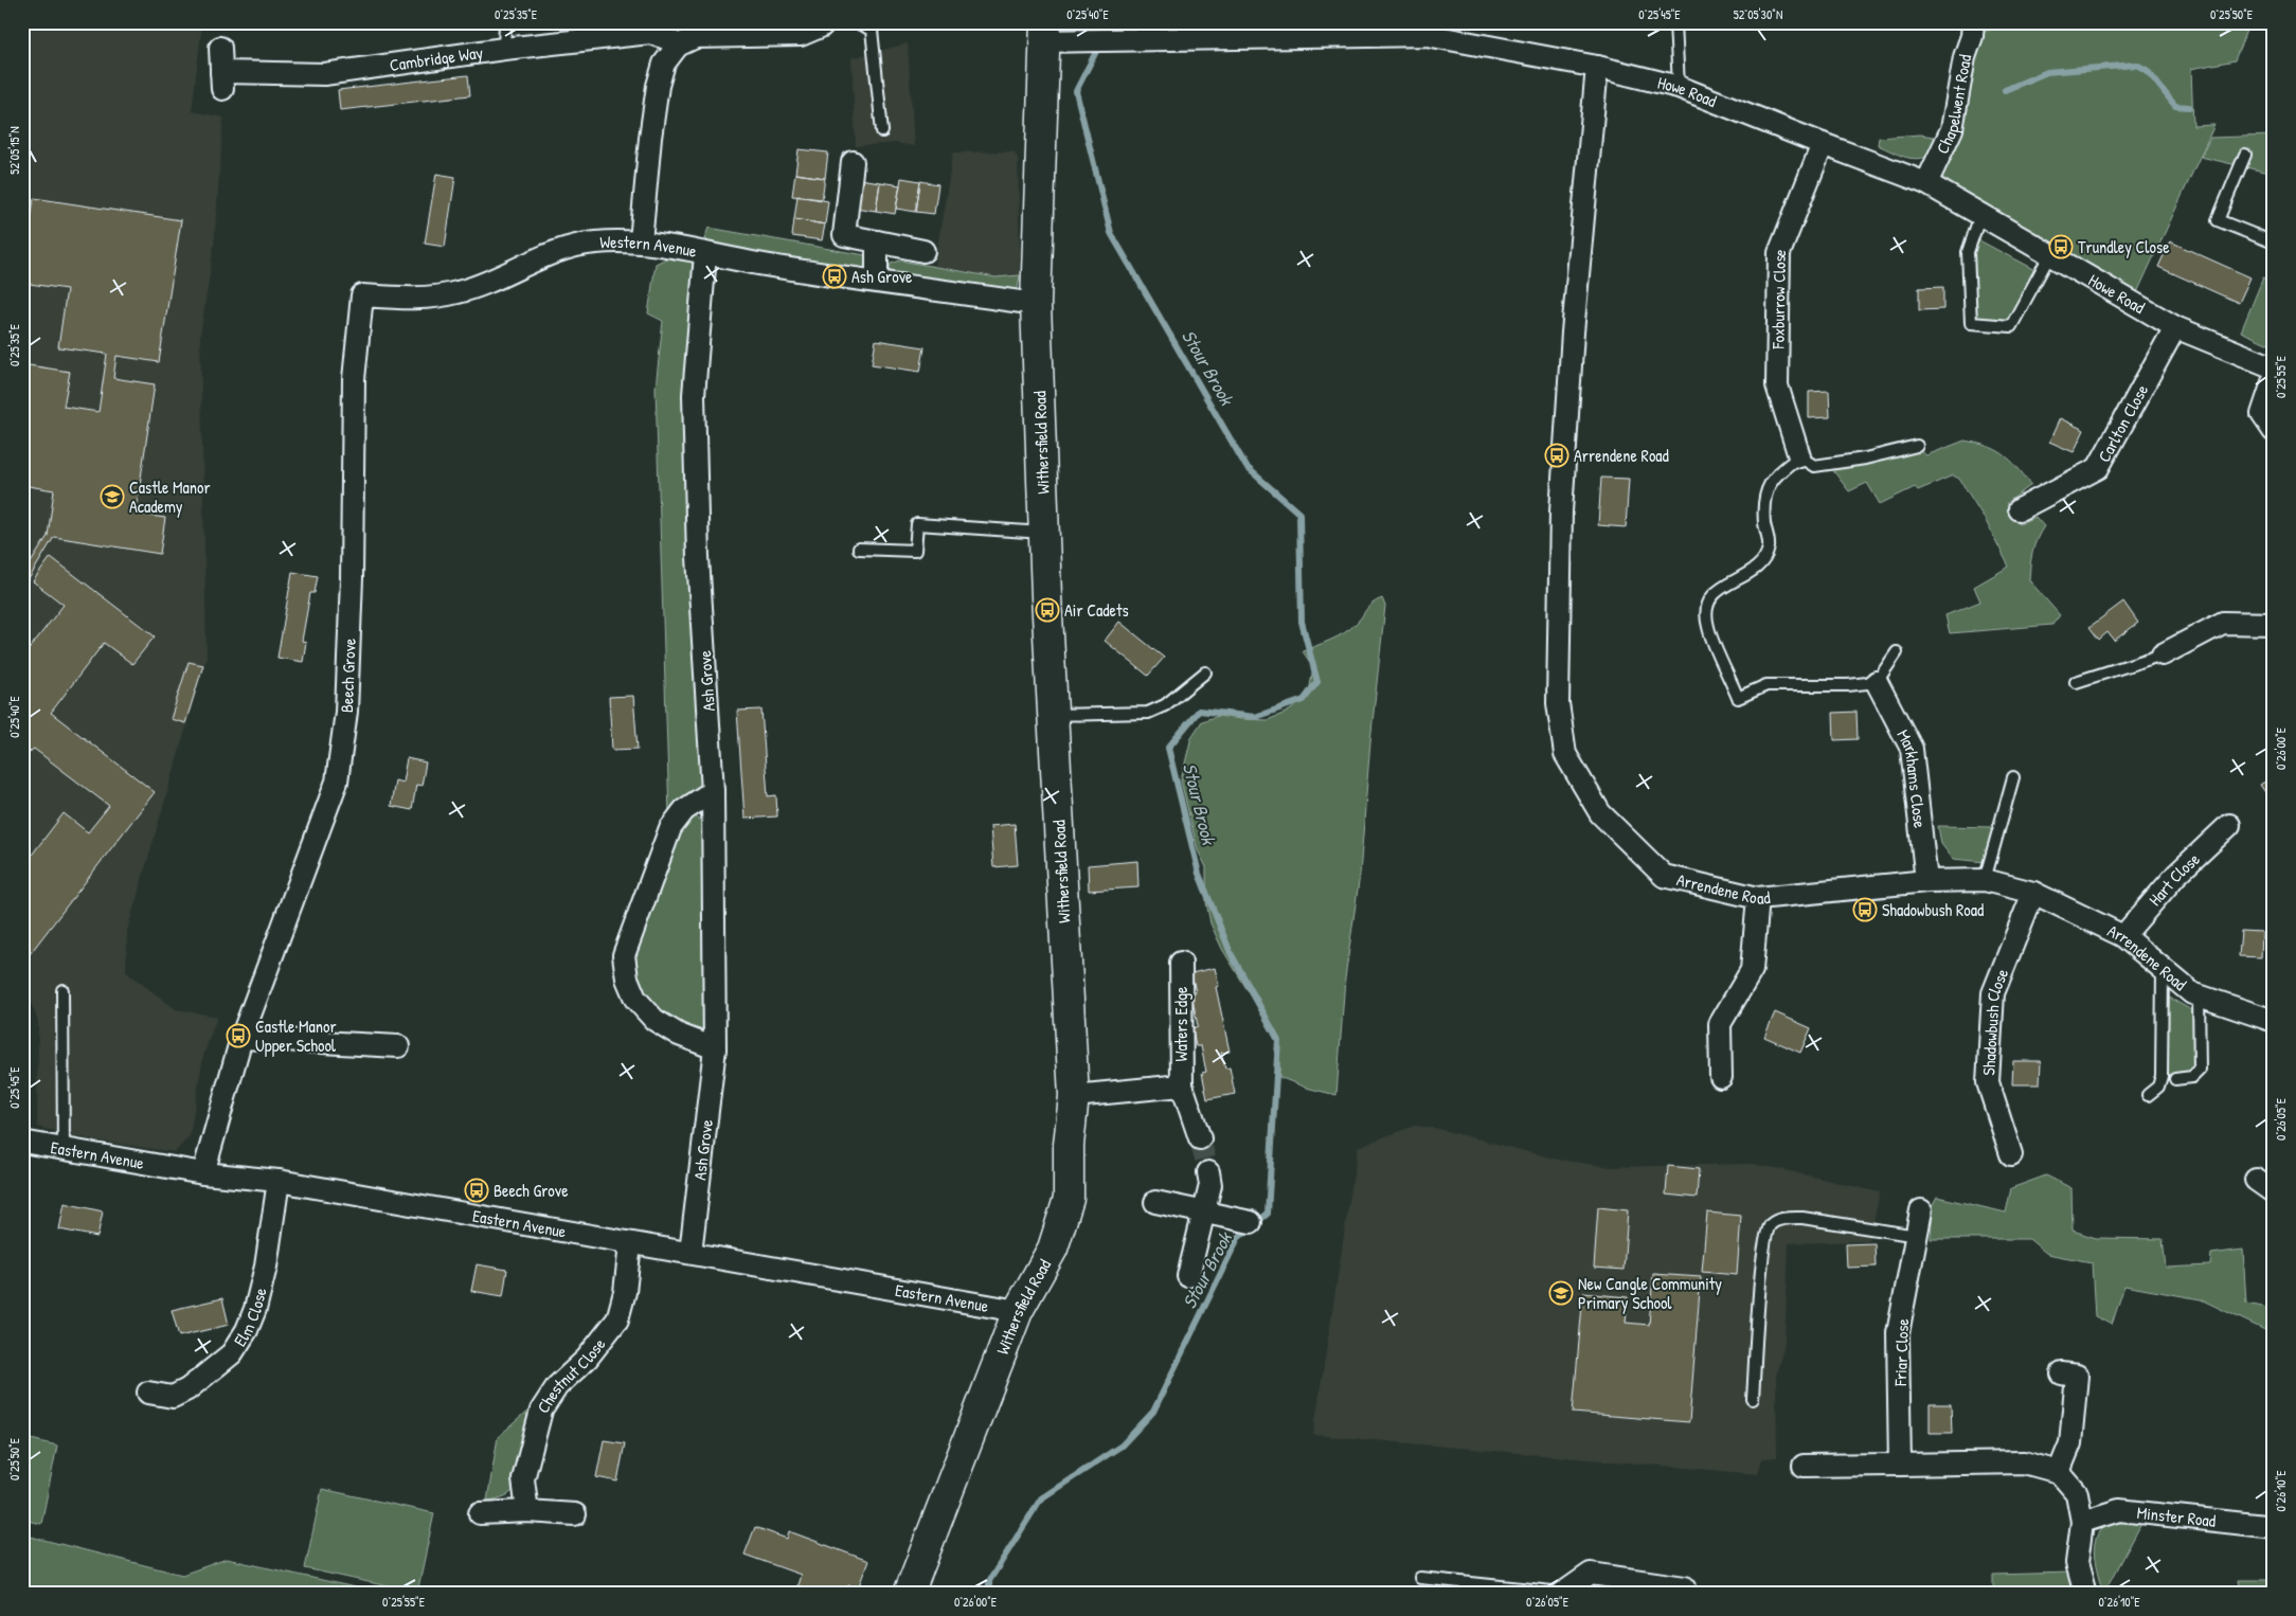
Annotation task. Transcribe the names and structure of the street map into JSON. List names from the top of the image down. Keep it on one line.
{"streets":{"street":["Cambridge Way","Howe Road","Chapelwent Road","Western Avenue","Foxburrow Close","Carlton Close","Withersfield Road","Beech Grove","Ash Grove","Markhams Close","Hart Close","Arrendene Road","Shadowbush Close","Waters Edge","Eastern Avenue","Elm Close","Friar Close","Chestnut Close","Minster Road"]},"crossings":[["Howe Road","Chapelwent Road"],["Howe Road","Foxburrow Close"],["Howe Road","Carlton Close"],["Howe Road","Withersfield Road"],["Howe Road","Arrendene Road"],["Western Avenue","Withersfield Road"],["Western Avenue","Beech Grove"],["Western Avenue","Ash Grove"],["Withersfield Road","Waters Edge"],["Withersfield Road","Eastern Avenue"],["Beech Grove","Eastern Avenue"],["Ash Grove","Eastern Avenue"],["Markhams Close","Arrendene Road"],["Hart Close","Arrendene Road"],["Arrendene Road","Shadowbush Close"],["Eastern Avenue","Elm Close"],["Eastern Avenue","Chestnut Close"]],"water":["Stour Brook"],"places":{"bus stop":["Trundley Close","Ash Grove","Arrendene Road","Air Cadets","Shadowbush Road","Castle Manor Upper School","Beech Grove"],"school or university":["Castle Manor Academy","New Cangle Community Primary School"]},"coordinates":["0°25'35\"E","0°25'40\"E","0°25'45\"E","52°05'30\"N","0°25'50\"E","52°05'15\"N","0°25'55\"E","0°26'00\"E","0°26'05\"E","0°26'10\"E"]}
